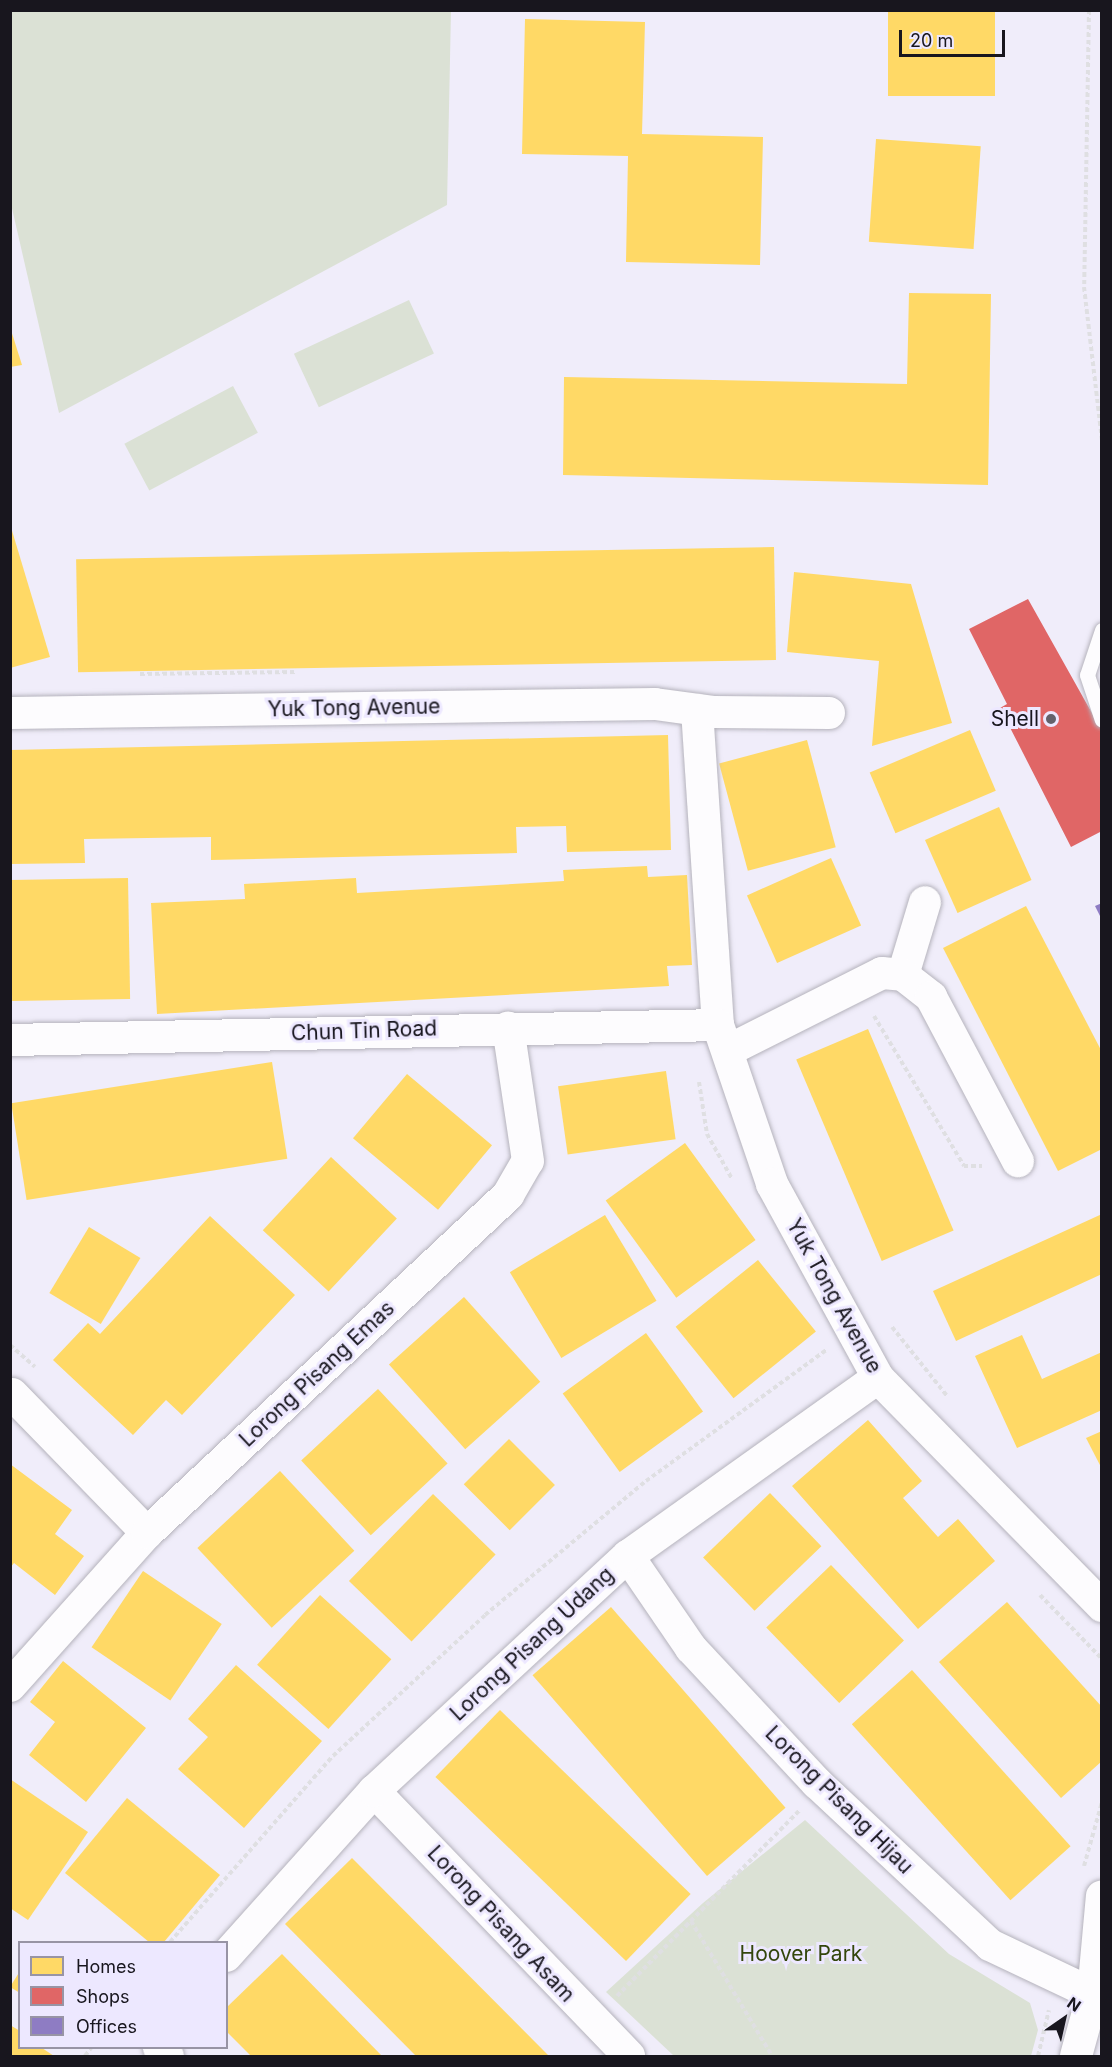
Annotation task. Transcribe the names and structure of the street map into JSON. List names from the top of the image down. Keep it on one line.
{"streets":{"street":["Yuk Tong Avenue","Chun Tin Road","Lorong Pisang Emas","Lorong Pisang Udang","Lorong Pisang Hijau","Lorong Pisang Asam"]},"crossings":[["Yuk Tong Avenue","Chun Tin Road"],["Yuk Tong Avenue","Lorong Pisang Udang"],["Chun Tin Road","Lorong Pisang Emas"],["Lorong Pisang Udang","Lorong Pisang Hijau"],["Lorong Pisang Udang","Lorong Pisang Asam"]],"parks":["Hoover Park"],"places":["Shell"],"legend":["Homes","Shops","Offices"],"scale_bar":"20 m","north":"top right"}
